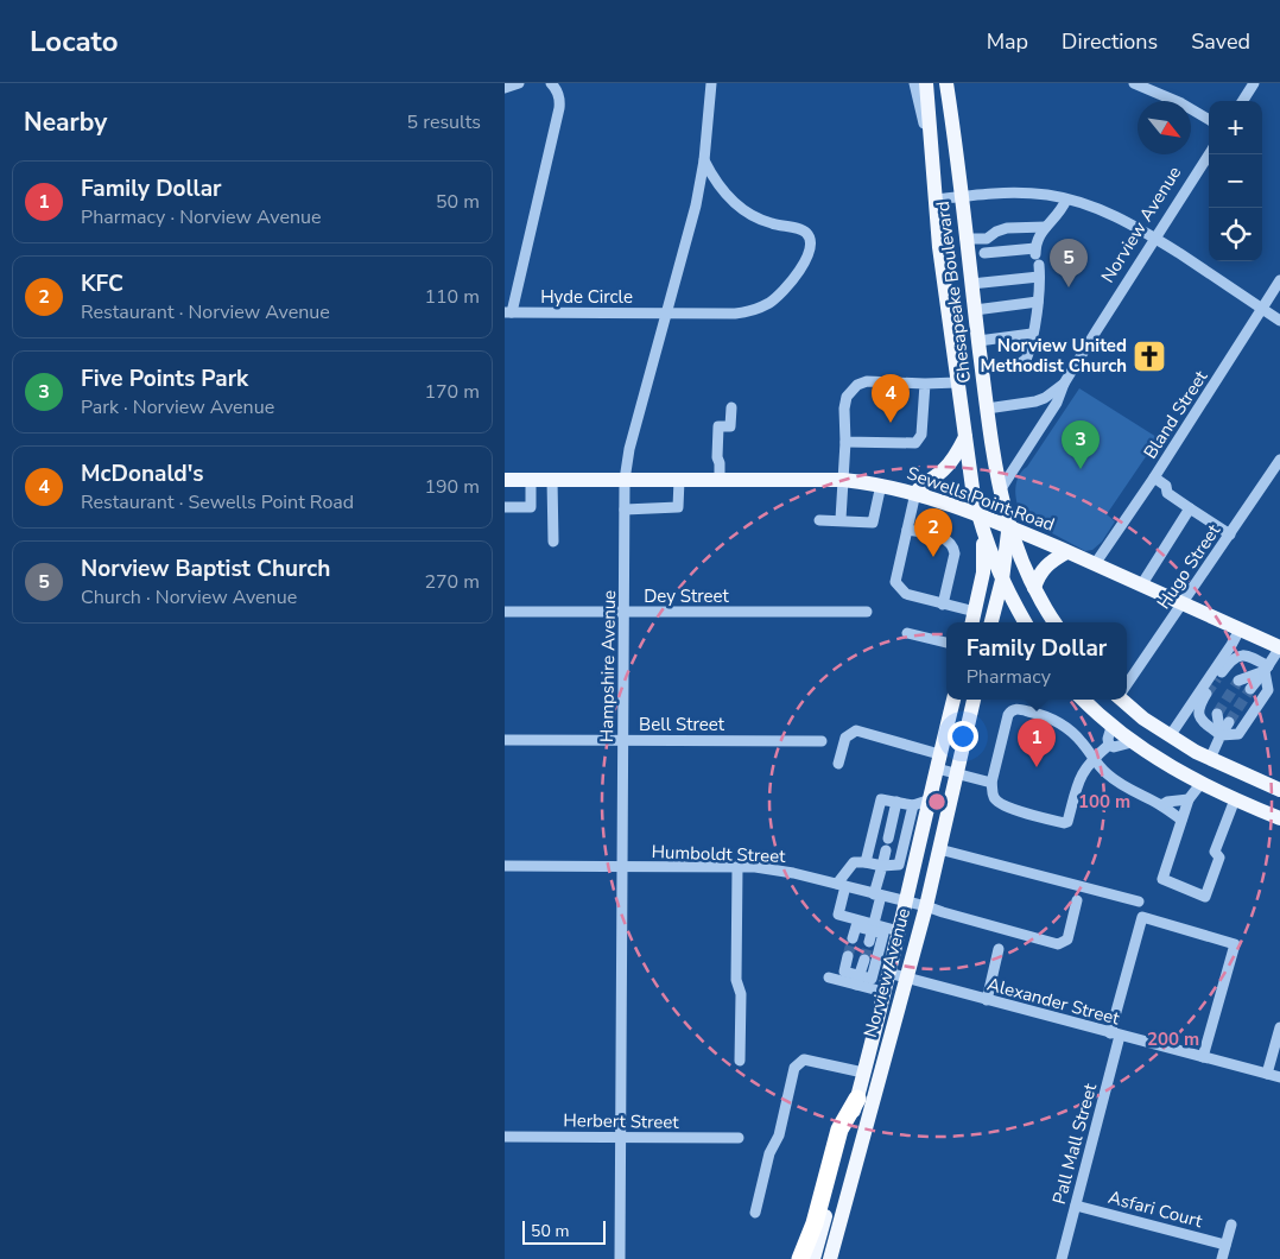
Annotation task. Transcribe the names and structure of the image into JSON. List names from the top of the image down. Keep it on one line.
{"streets":{"main road":["Norview Avenue","Chesapeake Boulevard","Sewells Point Road"],"street":["Hyde Circle","Bland Street","Hugo Street","Dey Street","Hampshire Avenue","Bell Street","Humboldt Street","Alexander Street","Herbert Street","Pall Mall Street","Asfari Court"]},"crossings":[["Norview Avenue","Chesapeake Boulevard"],["Norview Avenue","Humboldt Street"],["Norview Avenue","Alexander Street"],["Chesapeake Boulevard","Sewells Point Road"],["Hyde Circle","Hampshire Avenue"],["Bland Street","Sewells Point Road"],["Sewells Point Road","Hugo Street"],["Sewells Point Road","Hampshire Avenue"],["Dey Street","Hampshire Avenue"],["Hampshire Avenue","Bell Street"],["Hampshire Avenue","Humboldt Street"],["Hampshire Avenue","Herbert Street"],["Alexander Street","Pall Mall Street"],["Pall Mall Street","Asfari Court"]],"places":{"church":["Norview United Methodist Church"]},"scale_bar":"50 m","north":"bottom right","page":{"header":"Locato","nav":["Map","Directions","Saved"],"heading":["Nearby","5 results"],"map_buttons":["+","−"],"list":[{"mark":"1","name":"Family Dollar","note":"Pharmacy · Norview Avenue","value":"50 m"},{"mark":"2","name":"KFC","note":"Restaurant · Norview Avenue","value":"110 m"},{"mark":"3","name":"Five Points Park","note":"Park · Norview Avenue","value":"170 m"},{"mark":"4","name":"McDonald's","note":"Restaurant · Sewells Point Road","value":"190 m"},{"mark":"5","name":"Norview Baptist Church","note":"Church · Norview Avenue","value":"270 m"}],"pins":["5","4","3","2","1"],"popup":["Family Dollar","Pharmacy"],"scale":"50 m"},"rings":["100 m","200 m"]}
